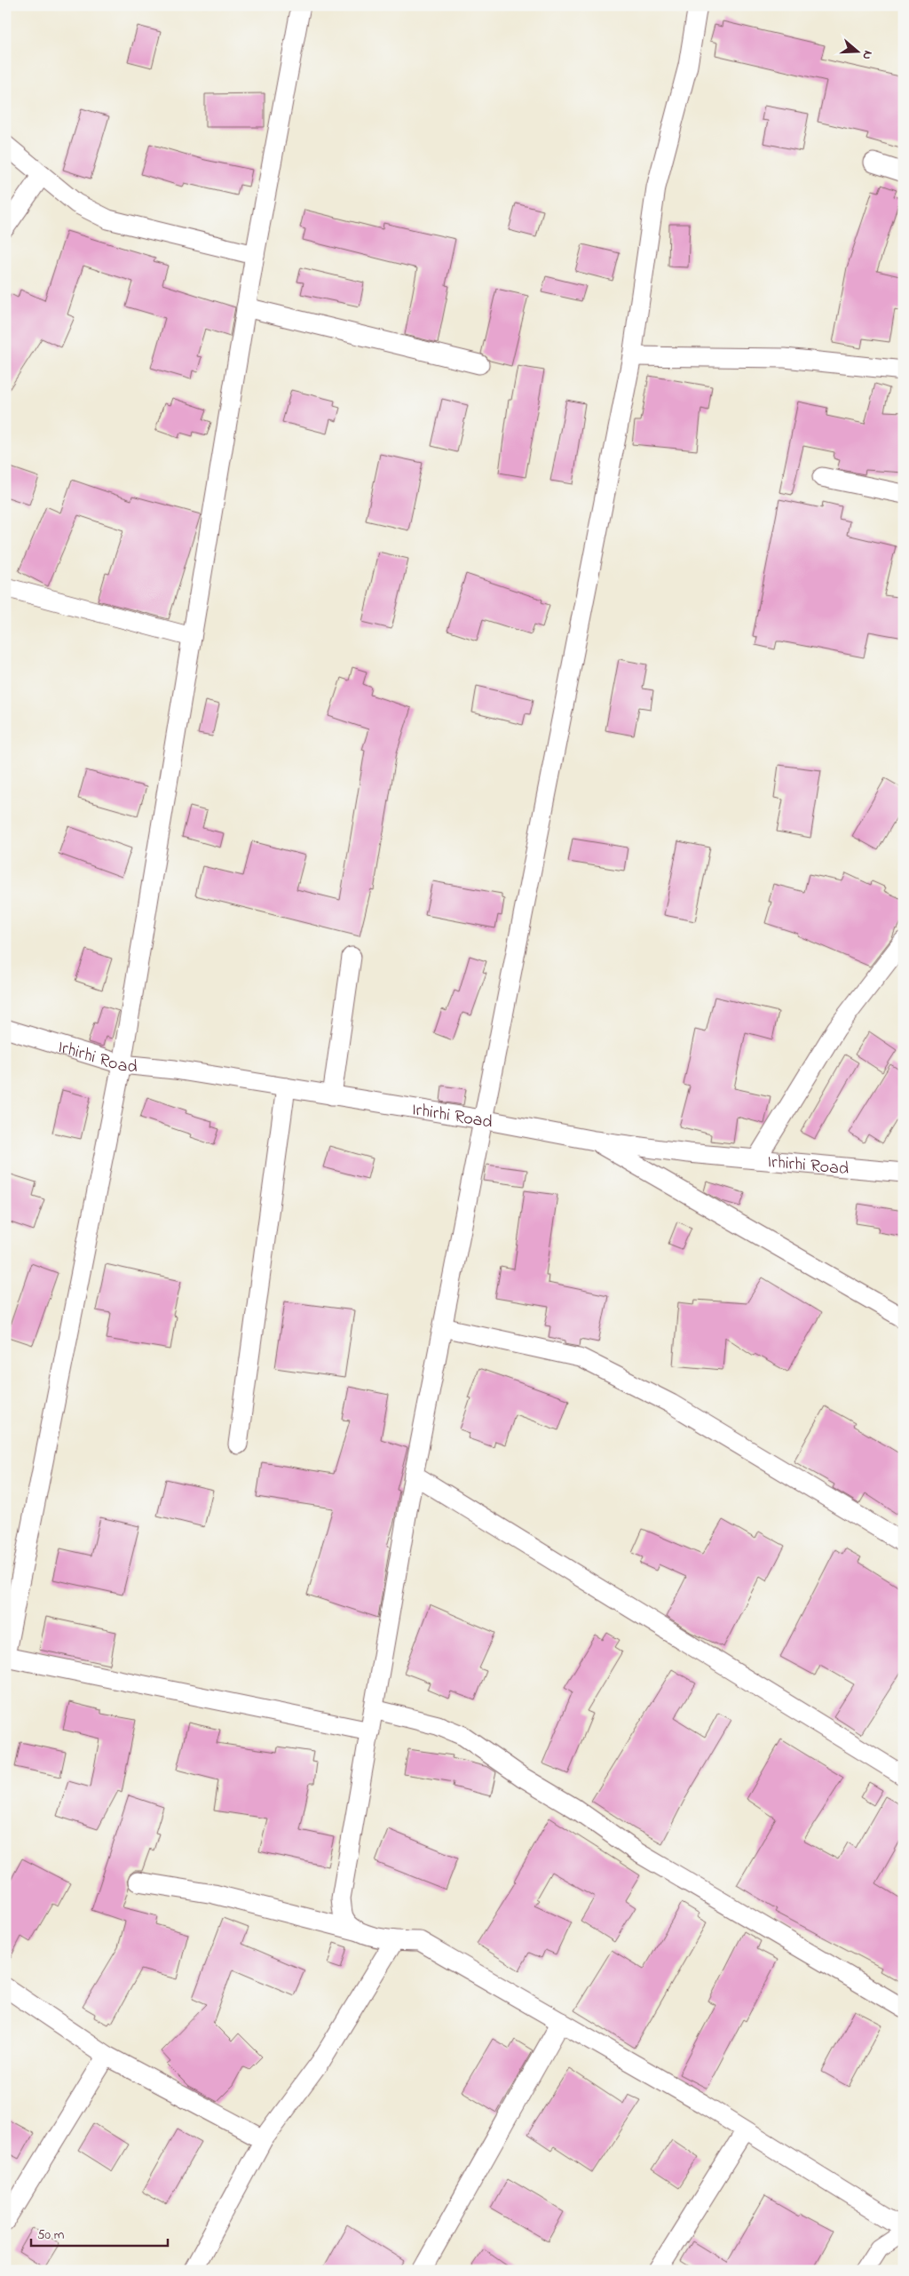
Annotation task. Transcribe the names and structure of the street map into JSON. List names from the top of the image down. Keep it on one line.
{"streets":{"street":["Irhirhi Road"]},"scale_bar":"50 m","north":"right"}
